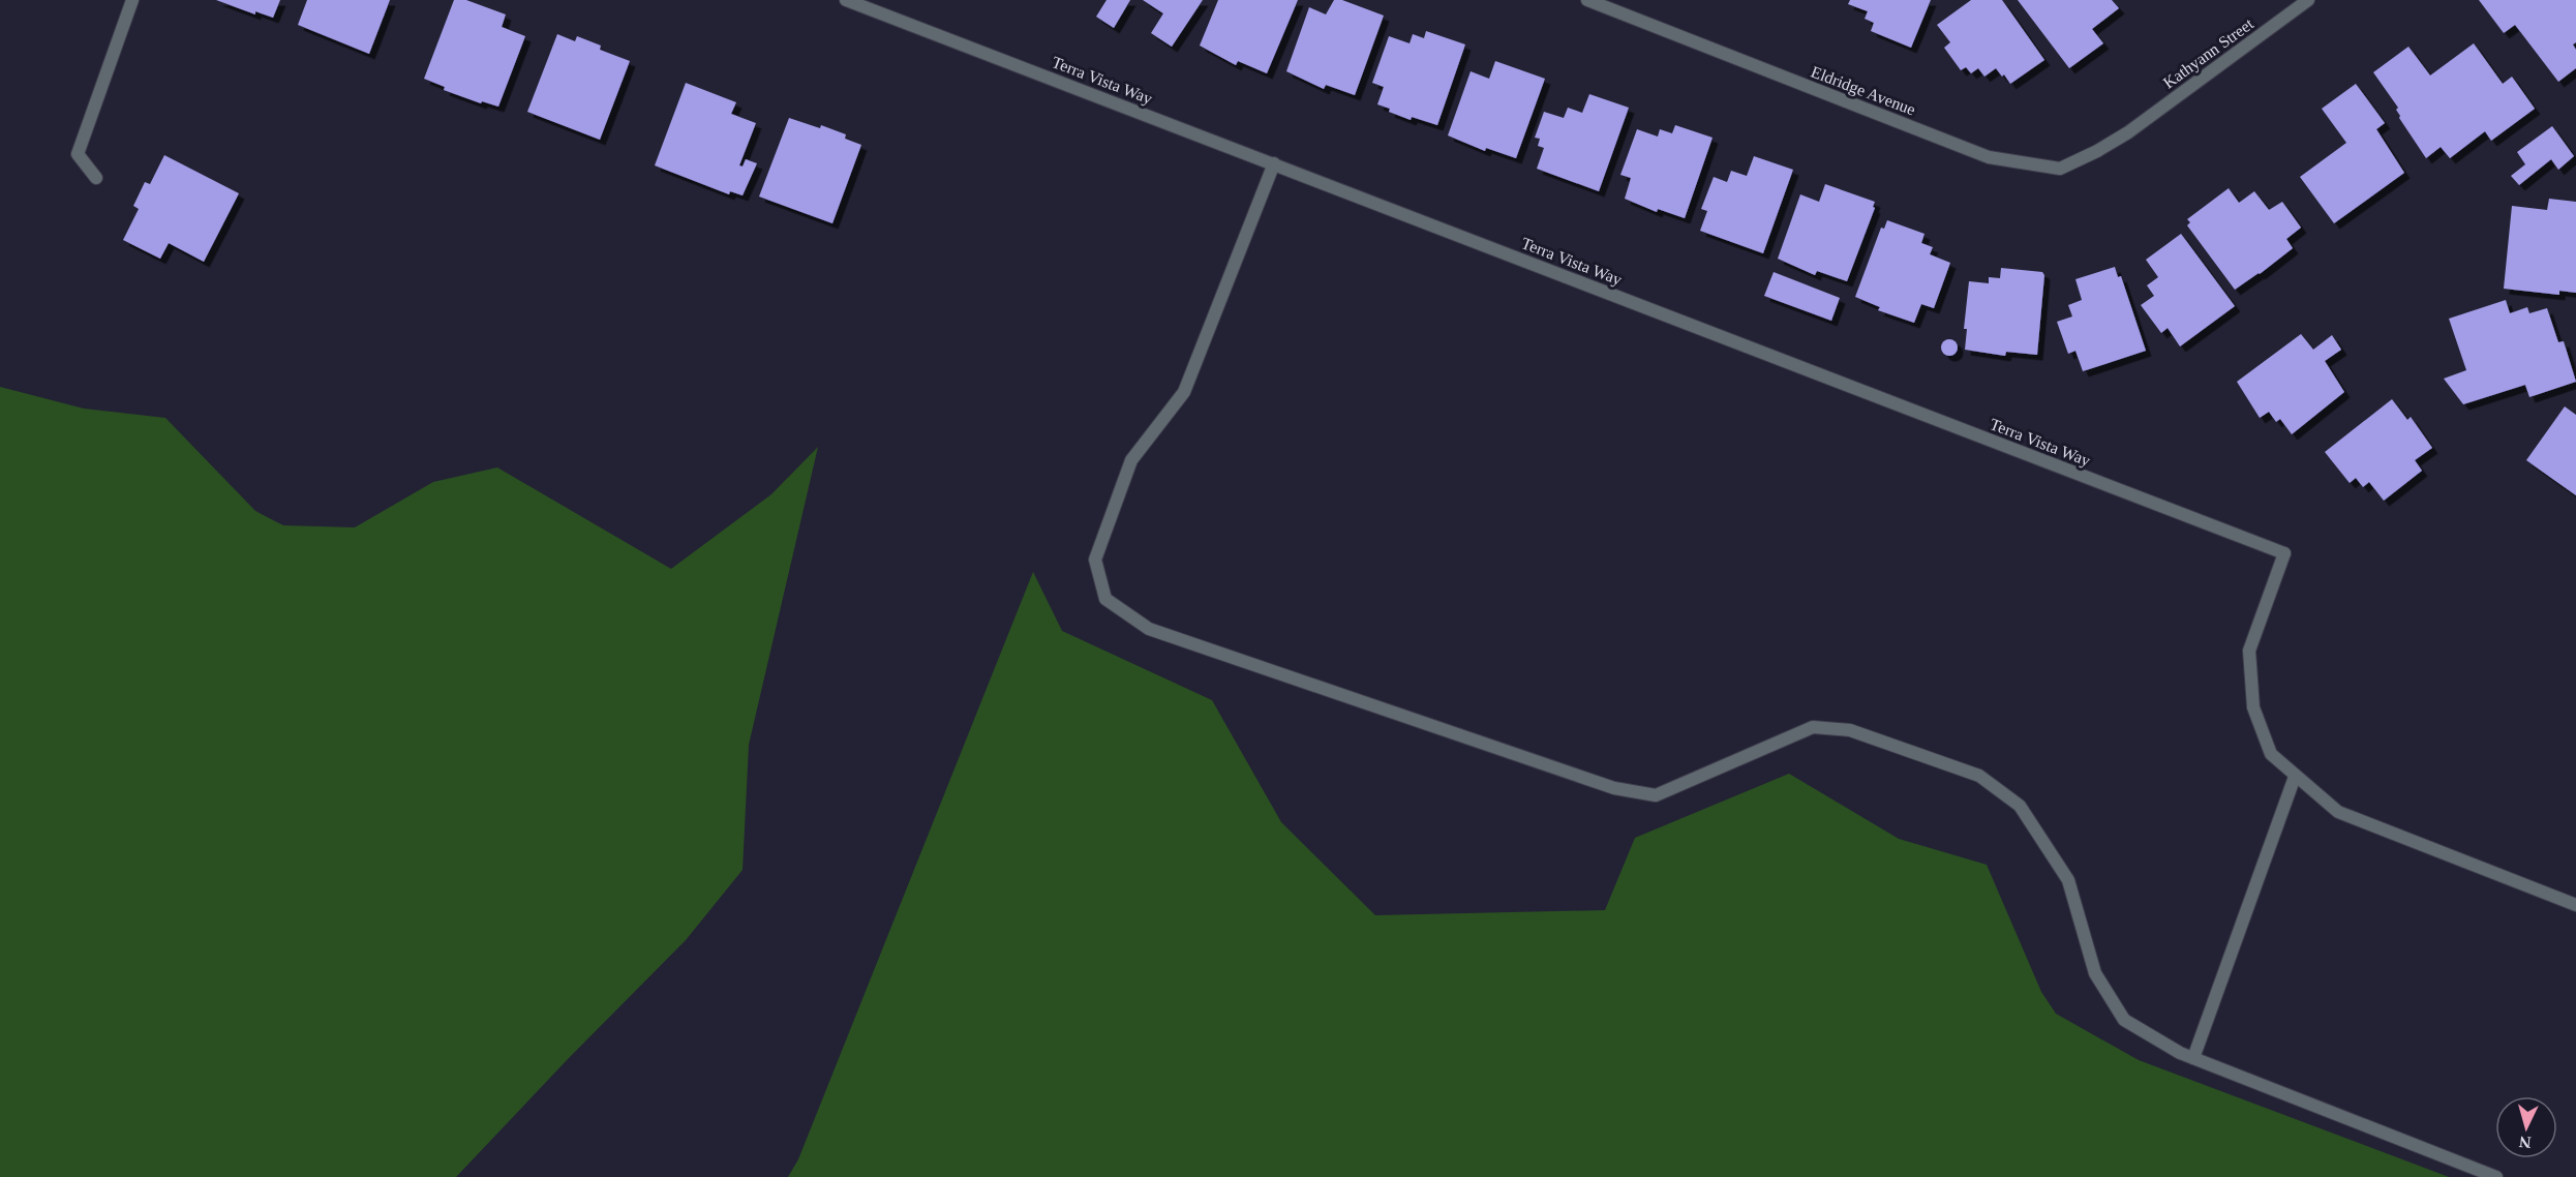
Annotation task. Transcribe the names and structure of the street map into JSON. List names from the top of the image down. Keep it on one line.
{"streets":{"street":["Kathyann Street","Terra Vista Way","Eldridge Avenue"]},"crossings":[["Kathyann Street","Eldridge Avenue"]],"north":"bottom"}
